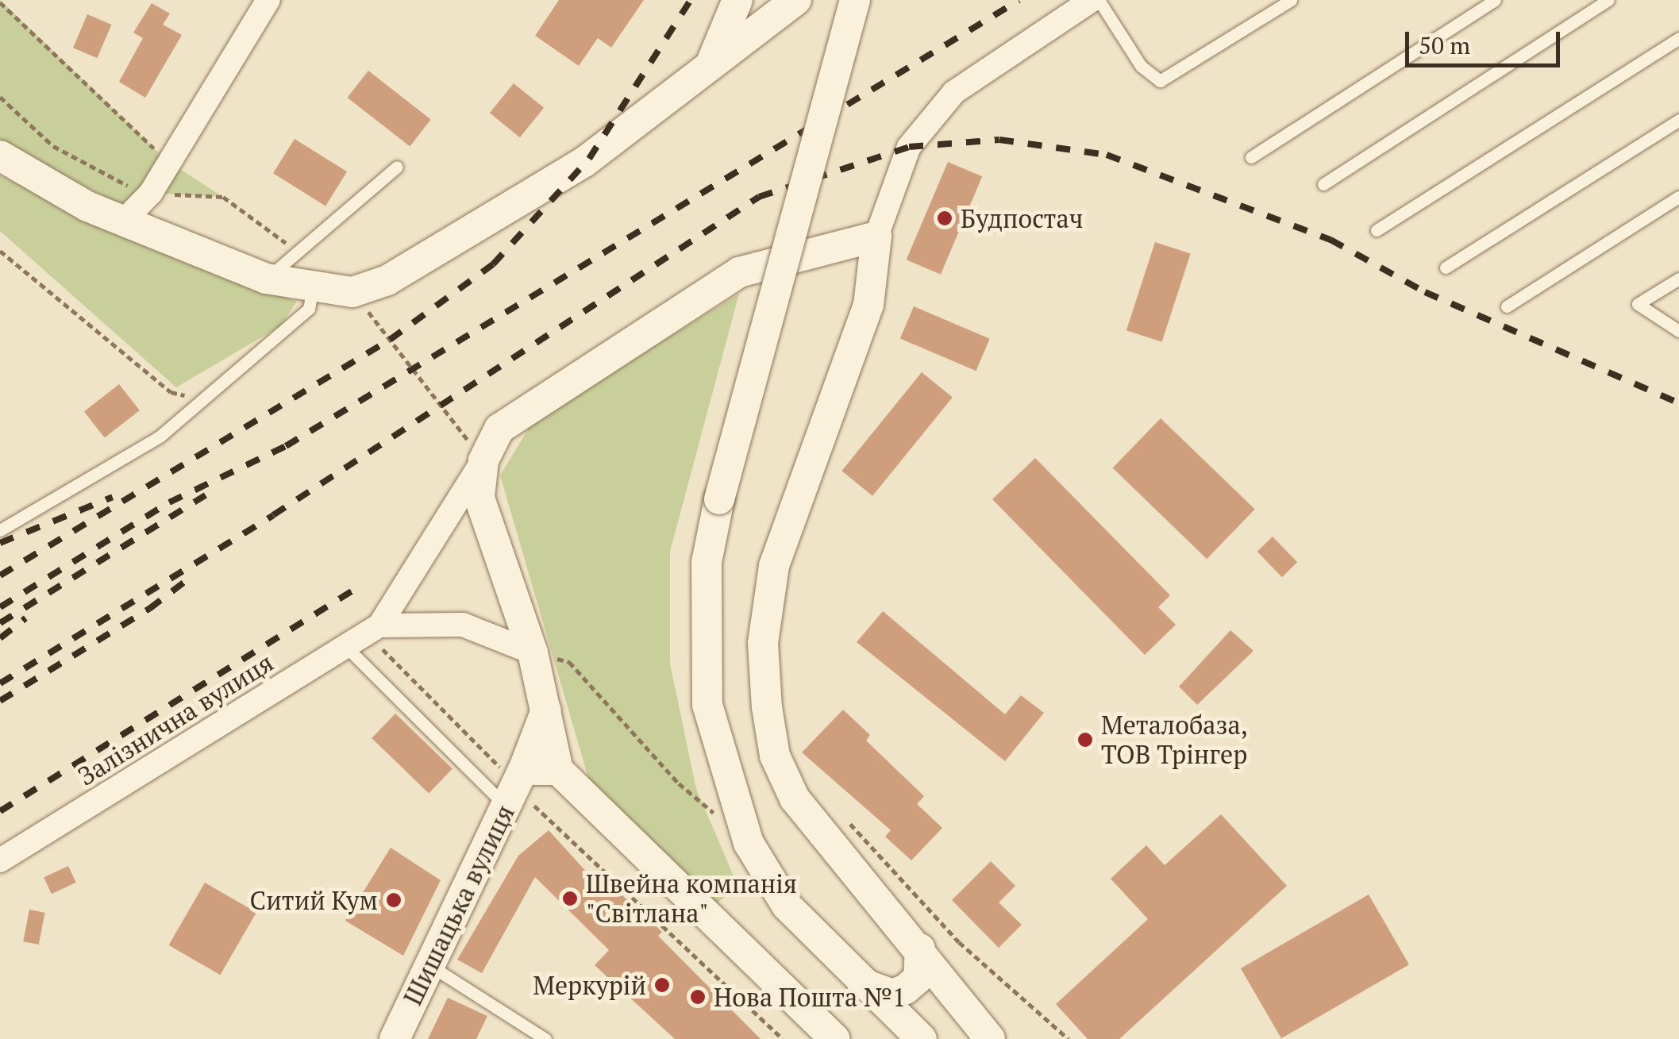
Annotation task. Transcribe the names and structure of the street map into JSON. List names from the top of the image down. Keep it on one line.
{"streets":{"street":["Залізнична вулиця","Шишацька вулиця"]},"places":["Будпостач","Металобаза, ТОВ Трінгер","Швейна компанія \"Світлана\"","Ситий Кум","Меркурій","Нова Пошта №1"],"scale_bar":"50 m"}
